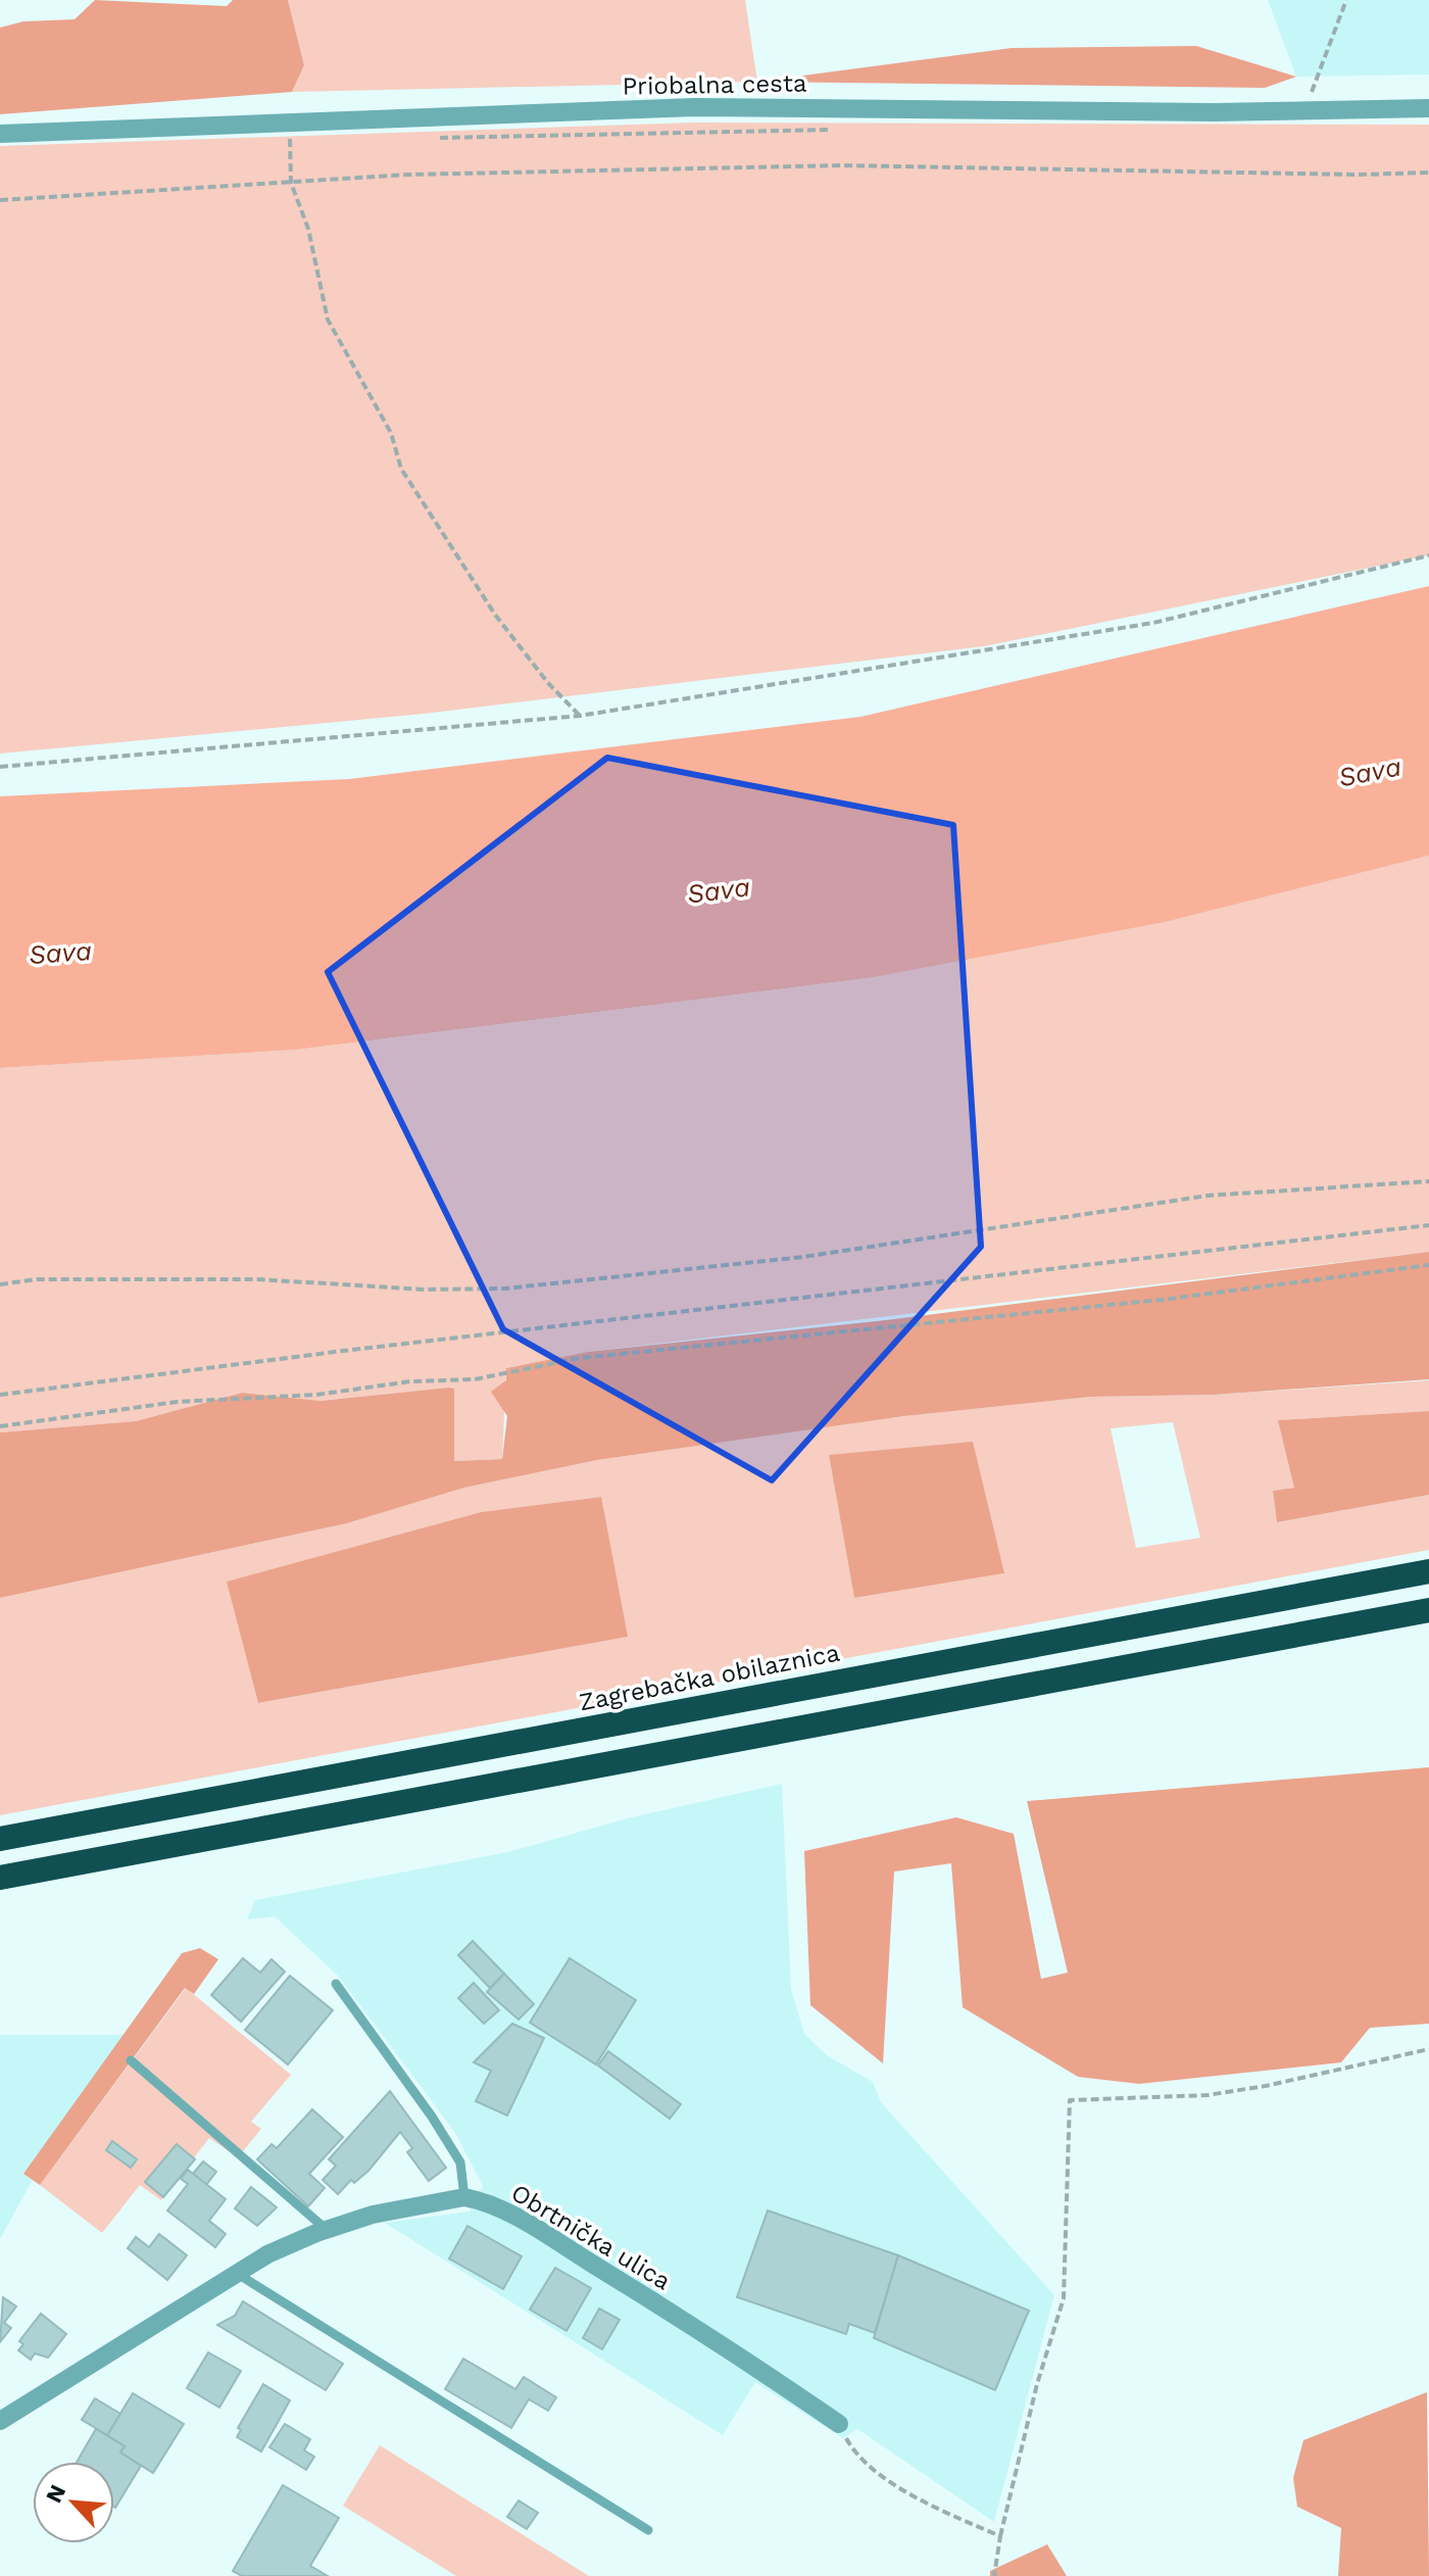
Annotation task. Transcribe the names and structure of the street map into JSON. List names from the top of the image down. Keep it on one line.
{"streets":{"highway":["Zagrebačka obilaznica"],"street":["Priobalna cesta","Obrtnička ulica"]},"water":["Sava"],"north":"top left"}
